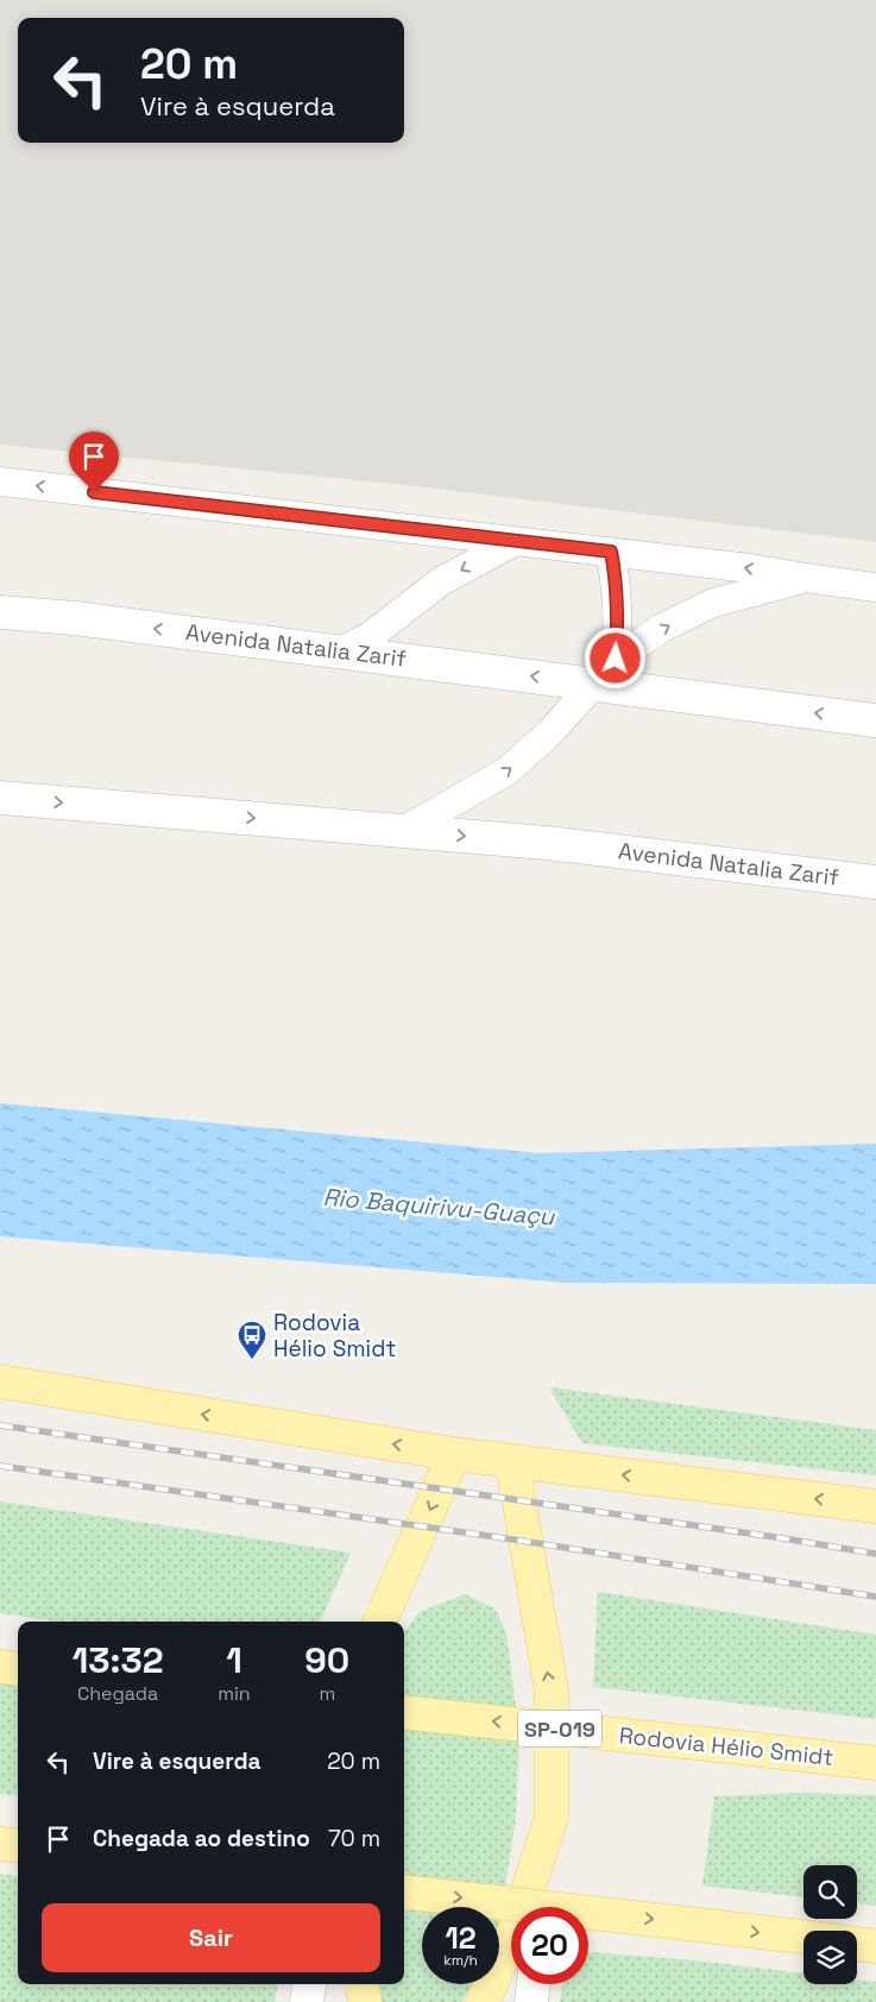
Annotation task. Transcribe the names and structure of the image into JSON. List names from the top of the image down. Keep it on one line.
{"streets":{"main road":["Avenida Natalia Zarif","SP-019","Rodovia Hélio Smidt"]},"water":["Rio Baquirivu-Guaçu"],"places":{"bus stop":["Rodovia Hélio Smidt"]},"page":{"turn":["20 m","Vire à esquerda"],"eta":["13:32","Chegada","1","min","90","m"],"list":[{"name":"Vire à esquerda","value":"20 m"},{"name":"Chegada ao destino","value":"70 m"}],"buttons":"Sair","speed":"12 km/h","limit":"20"}}
